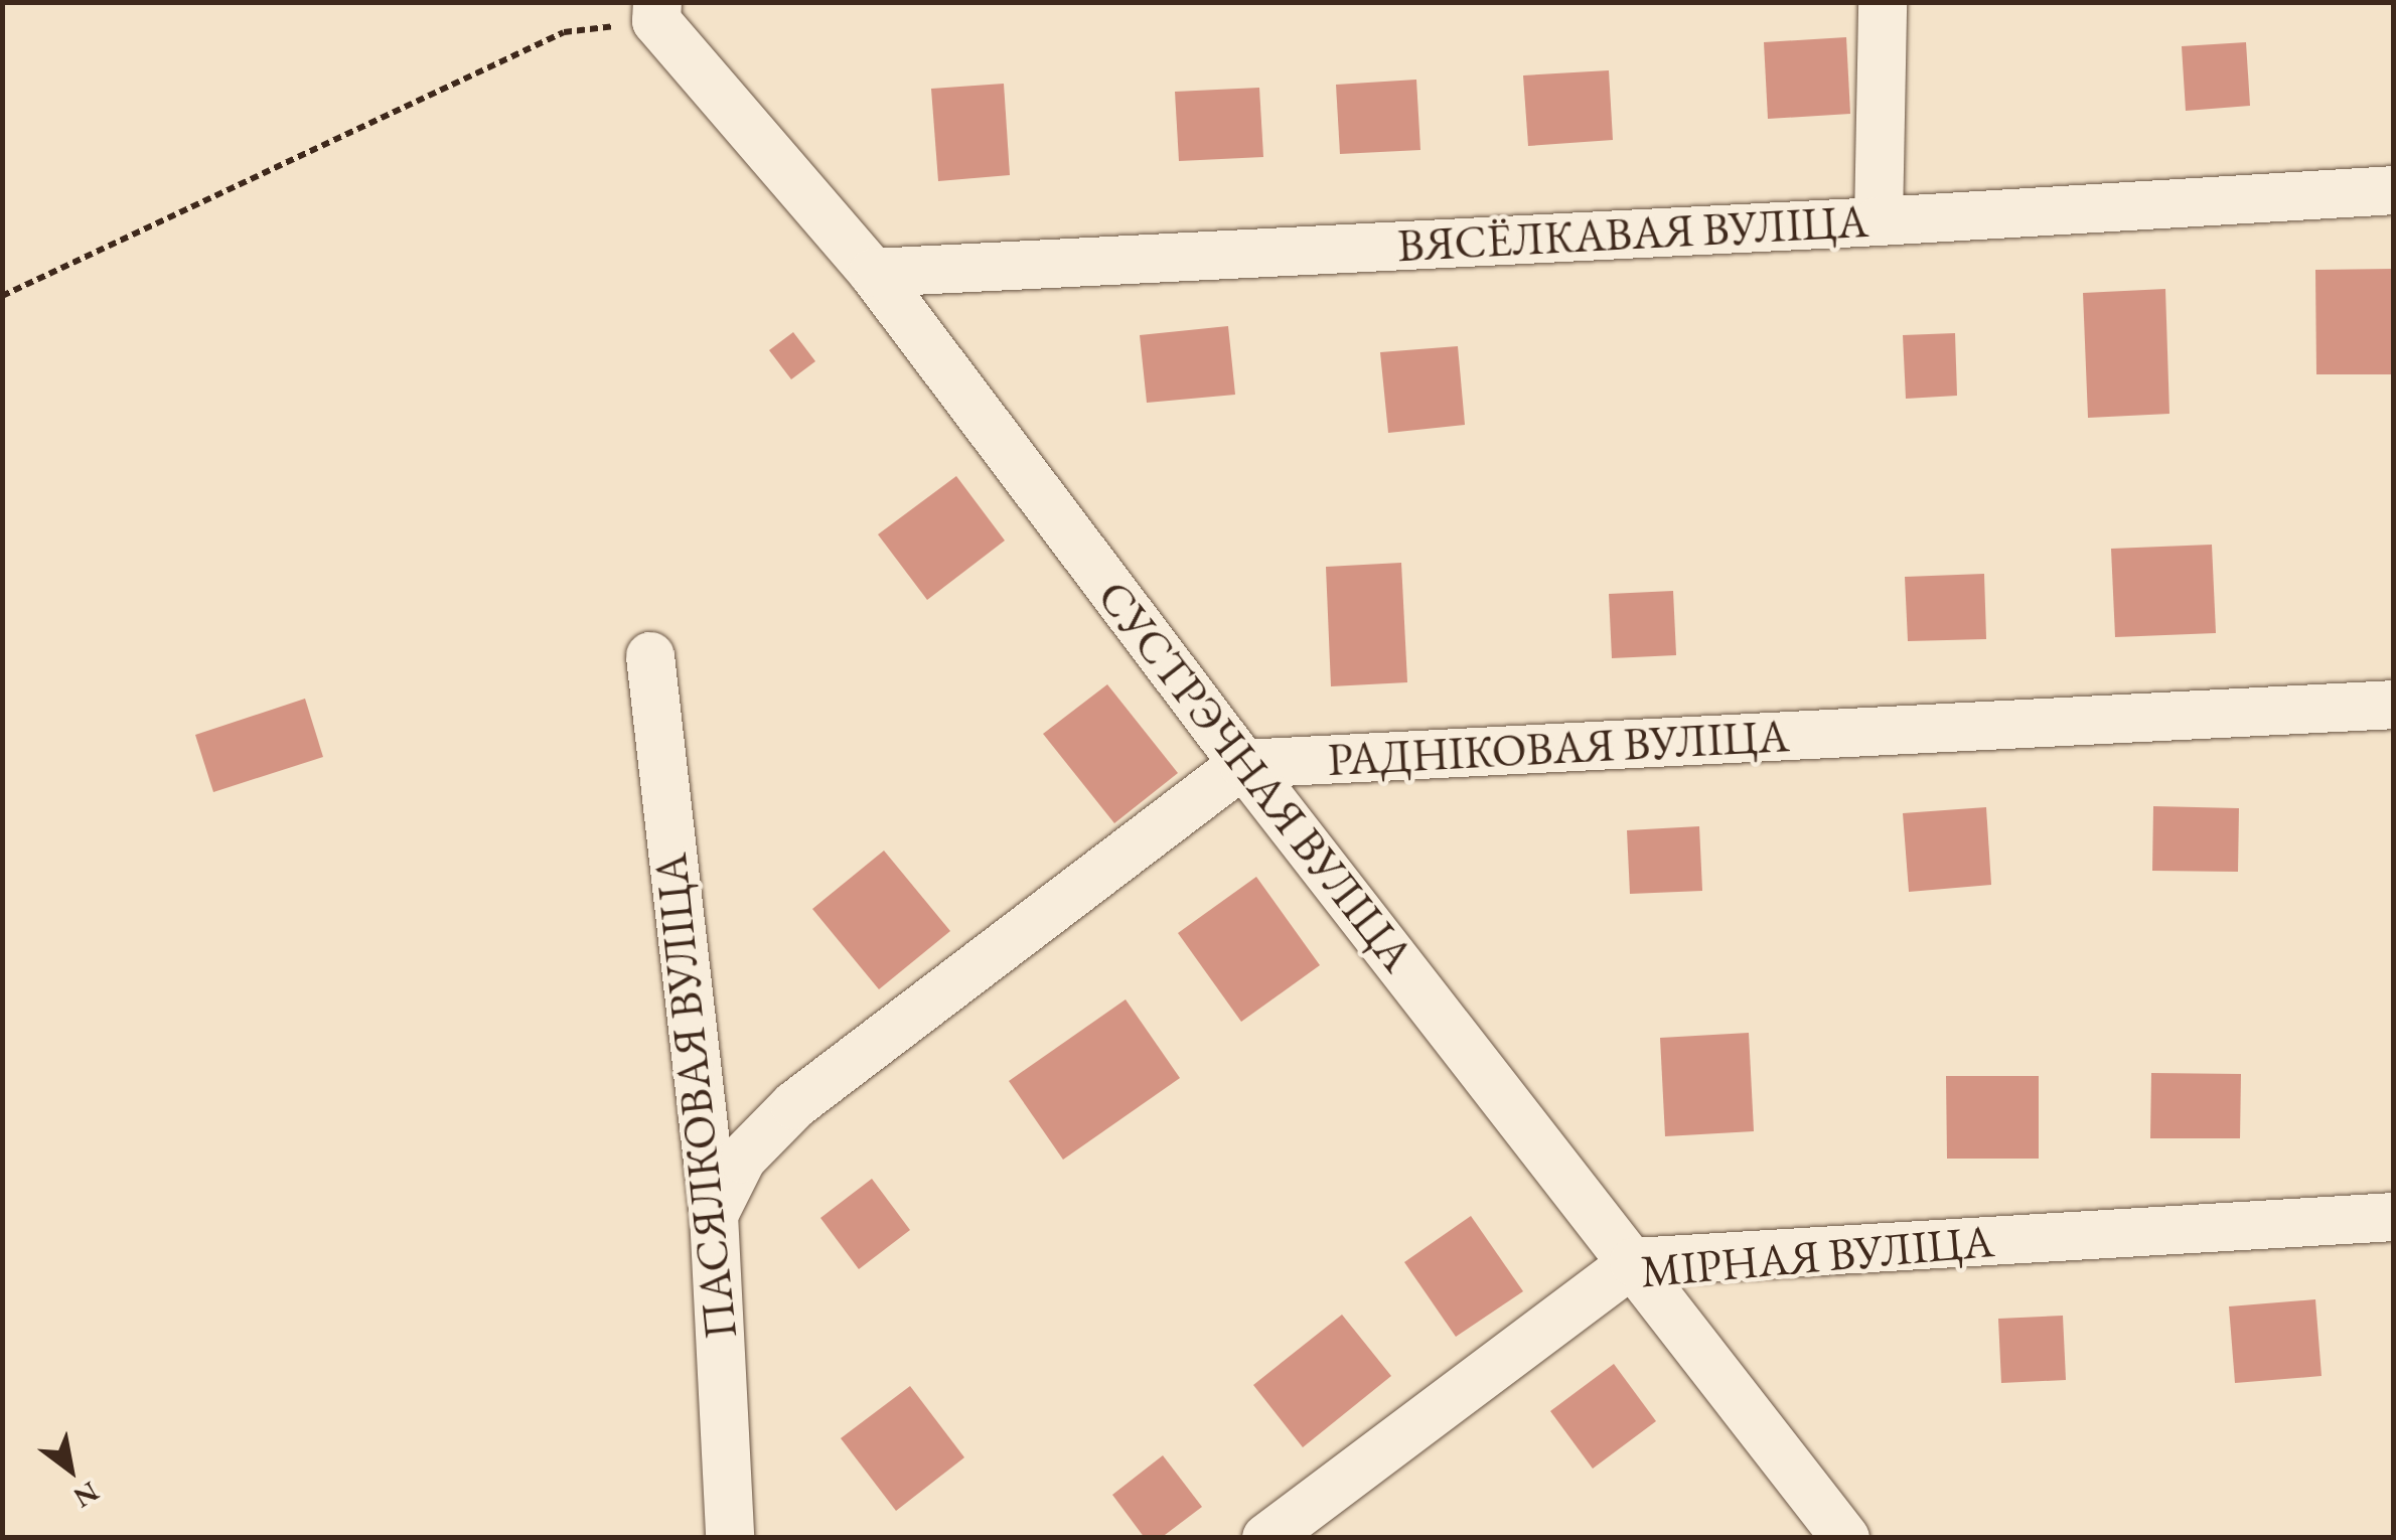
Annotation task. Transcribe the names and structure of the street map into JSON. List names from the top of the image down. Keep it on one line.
{"streets":{"street":["ВЯСЁЛКАВАЯ ВУЛІЦА","РАДНІКОВАЯ ВУЛІЦА","СУСТРЭЧНАЯ ВУЛІЦА","ПАСЯЛКОВАЯ ВУЛІЦА","МІРНАЯ ВУЛІЦА"]},"crossings":[["ВЯСЁЛКАВАЯ ВУЛІЦА","СУСТРЭЧНАЯ ВУЛІЦА"],["РАДНІКОВАЯ ВУЛІЦА","СУСТРЭЧНАЯ ВУЛІЦА"],["СУСТРЭЧНАЯ ВУЛІЦА","МІРНАЯ ВУЛІЦА"]],"north":"bottom right"}
